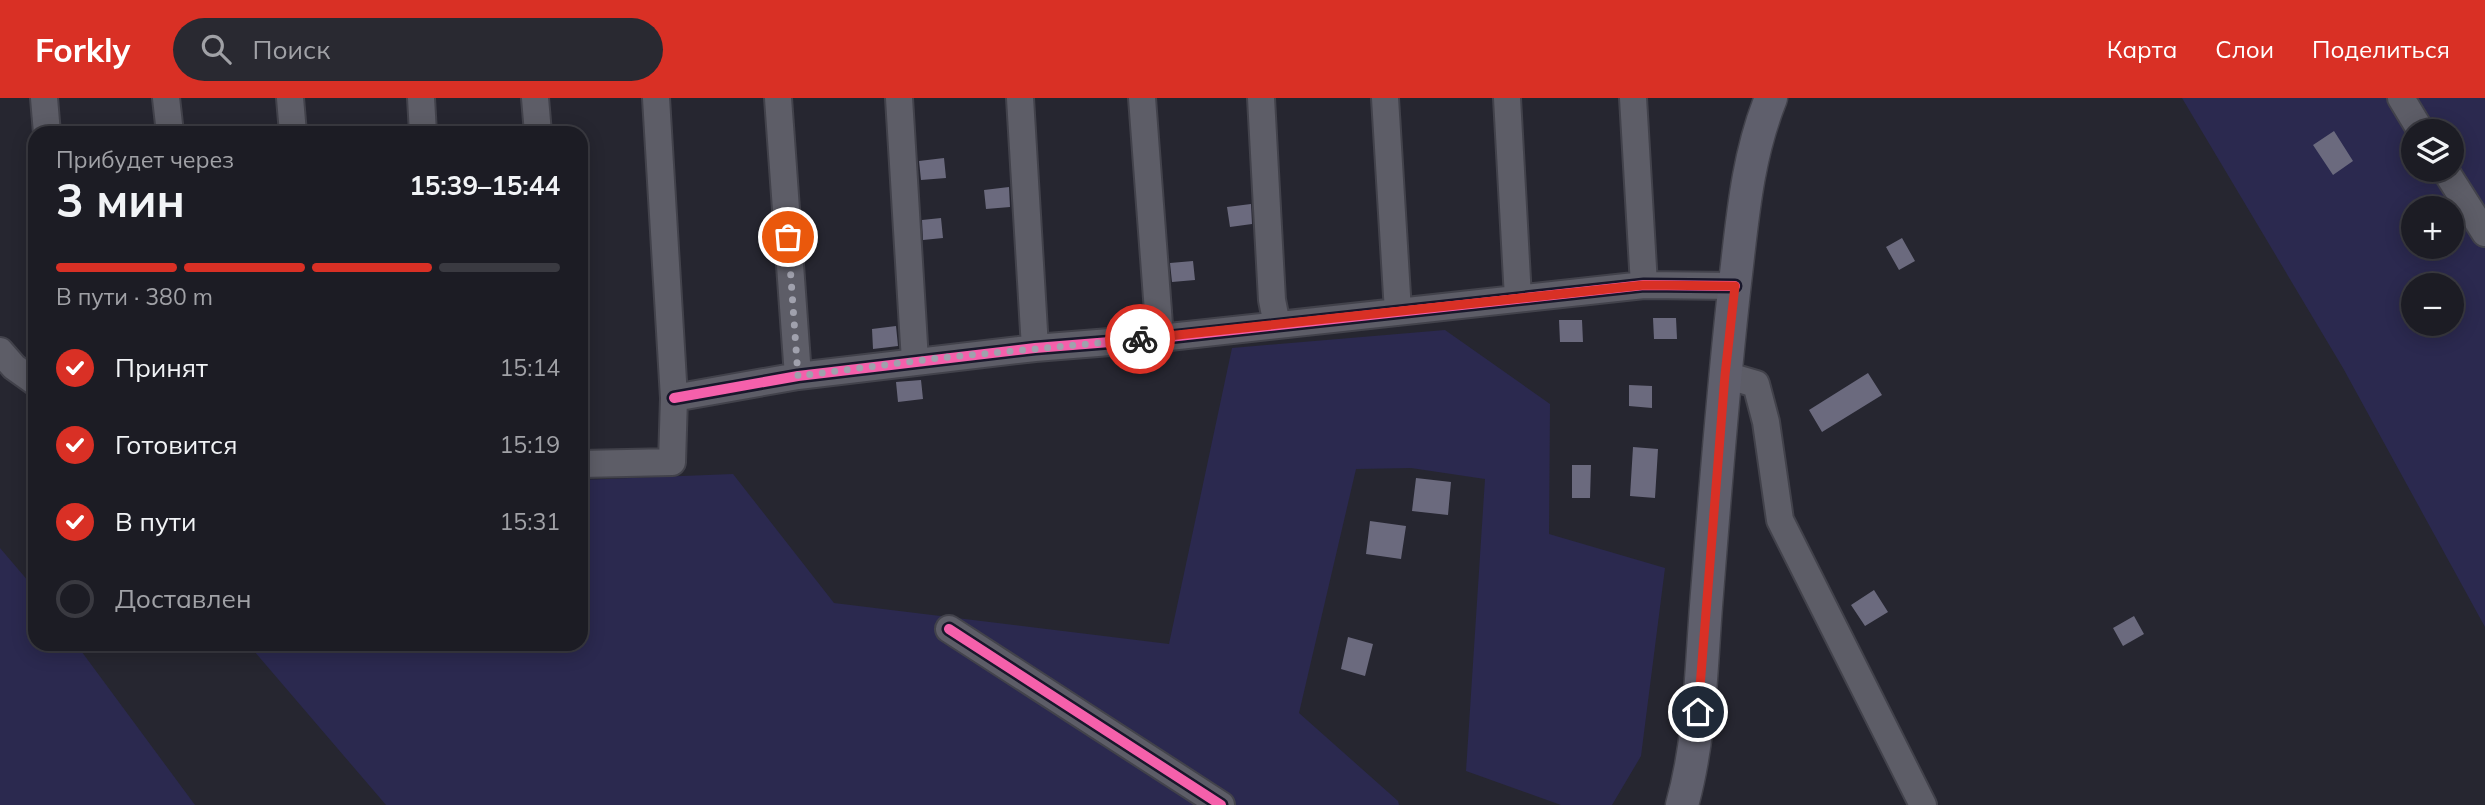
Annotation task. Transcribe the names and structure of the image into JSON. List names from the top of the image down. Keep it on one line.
{"page":{"header":"Forkly","search":"Поиск","nav":["Карта","Слои","Поделиться"],"map_buttons":["+","−"],"heading":["3 мин","Прибудет через","15:39–15:44"],"bar":"В пути · 380 m","list":[["Принят","15:14"],["Готовится","15:19"],["В пути","15:31"],"Доставлен"]}}
